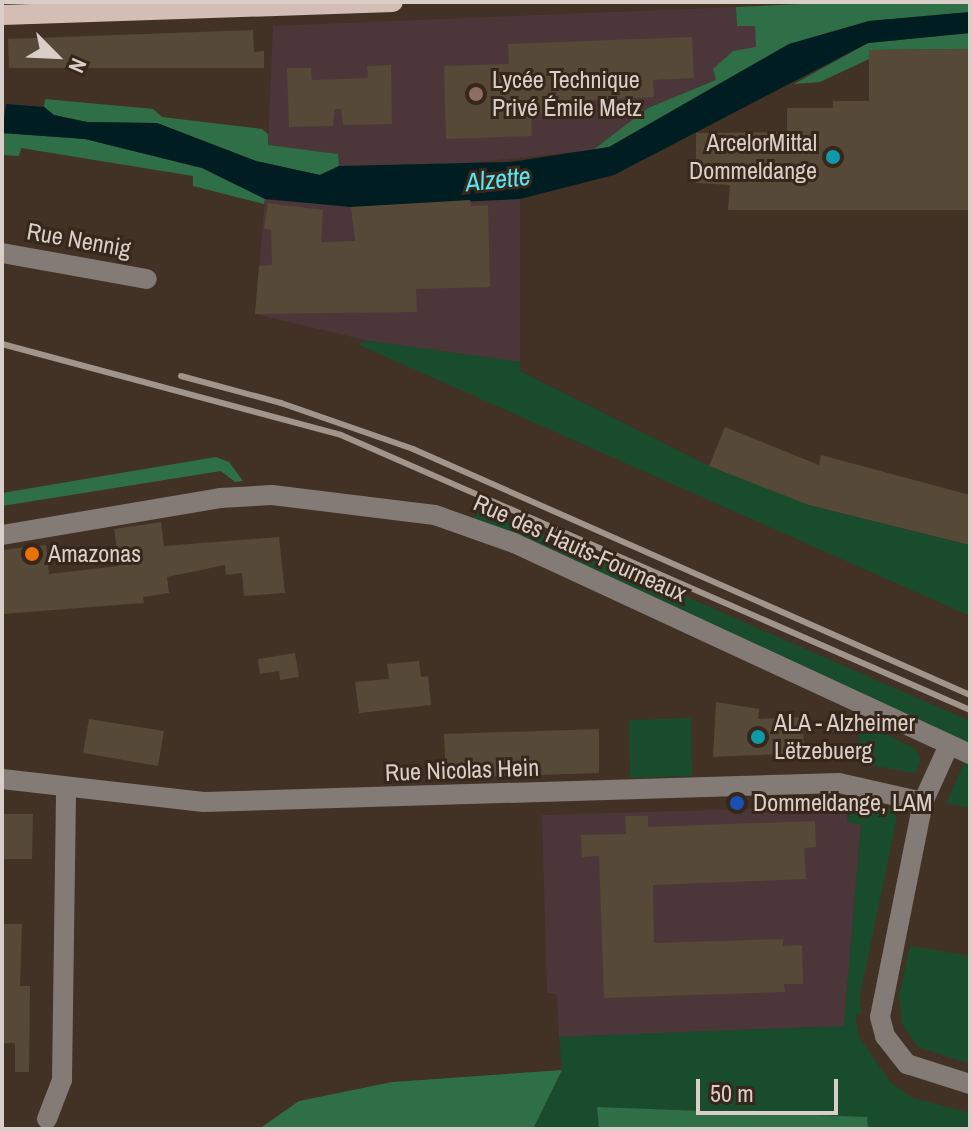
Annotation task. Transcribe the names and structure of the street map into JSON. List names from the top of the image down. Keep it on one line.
{"streets":{"street":["Rue Nennig","Rue des Hauts-Fourneaux","Rue Nicolas Hein"]},"water":["Alzette"],"places":["Lycée Technique Privé Émile Metz","ArcelorMittal Dommeldange","Amazonas","ALA - Alzheimer Lëtzebuerg","Dommeldange, LAM"],"scale_bar":"50 m","north":"bottom right"}
